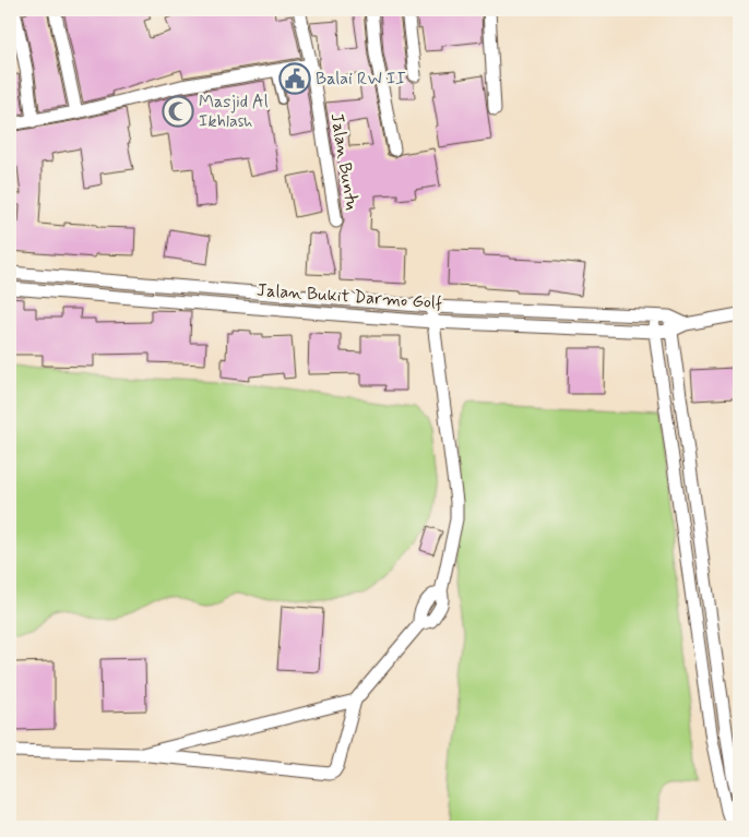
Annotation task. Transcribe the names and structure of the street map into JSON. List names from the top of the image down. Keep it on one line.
{"streets":{"street":["Jalan Buntu","Jalan Bukit Darmo Golf"]},"places":{"public building":["Balai RW II"],"mosque":["Masjid Al Ikhlash"]}}
